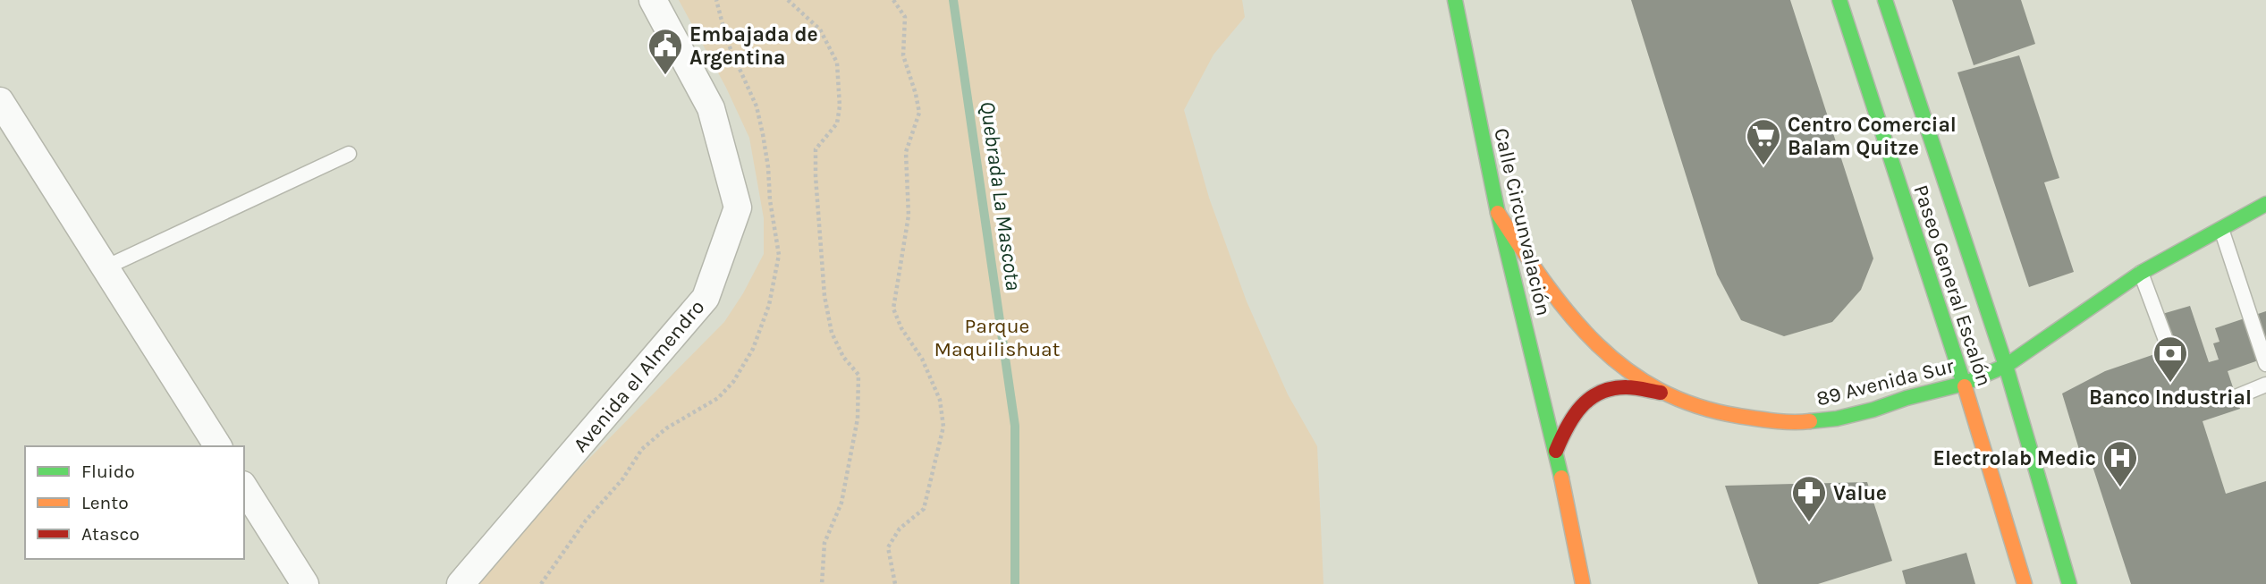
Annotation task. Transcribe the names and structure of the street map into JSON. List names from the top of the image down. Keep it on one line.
{"streets":{"street":["Calle Circunvalación","Paseo General Escalón","Avenida el Almendro","89 Avenida Sur"]},"crossings":[["Calle Circunvalación","89 Avenida Sur"],["Paseo General Escalón","89 Avenida Sur"]],"water":["Quebrada La Mascota"],"parks":["Parque Maquilishuat"],"places":{"public building":["Embajada de Argentina"],"supermarket":["Centro Comercial Balam Quitze"],"bank":["Banco Industrial"],"hospital":["Electrolab Medic"],"pharmacy":["Value"]},"legend":["Fluido","Lento","Atasco"]}
